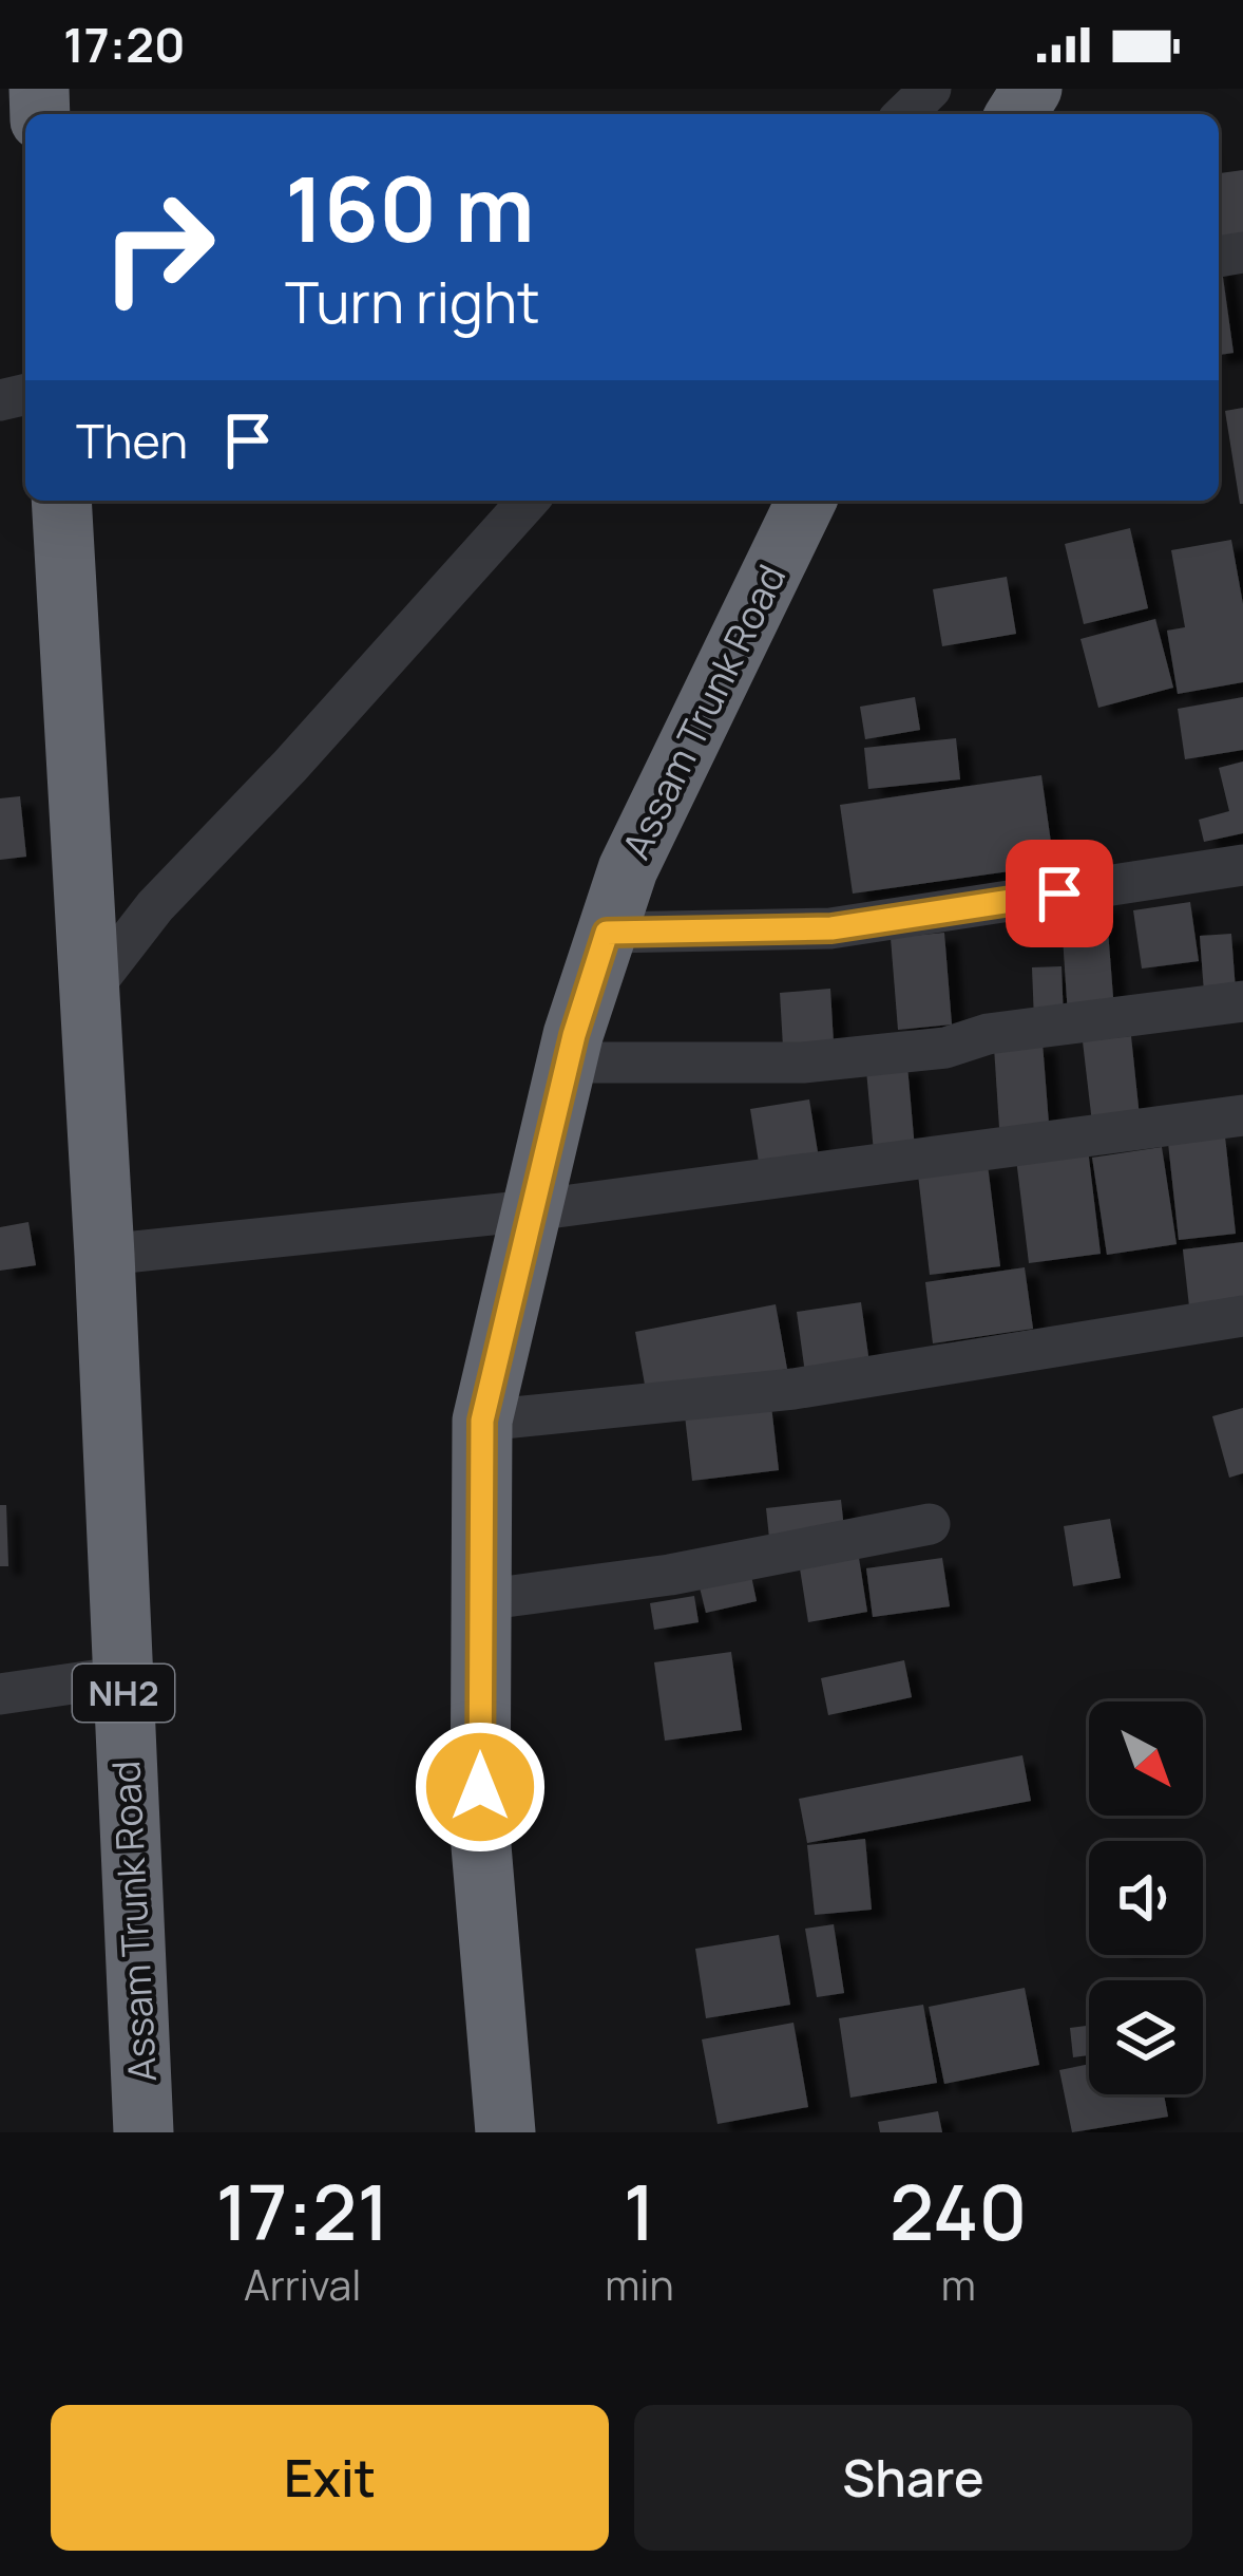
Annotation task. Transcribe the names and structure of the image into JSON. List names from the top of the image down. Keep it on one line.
{"streets":{"highway":["Assam Trunk Road","NH2"]},"north":"bottom right","page":{"status":"17:20","turn":["160 m","Turn right"],"then":"Then","eta":["17:21","Arrival","1","min","240","m"],"buttons":["Exit","Share"]}}
